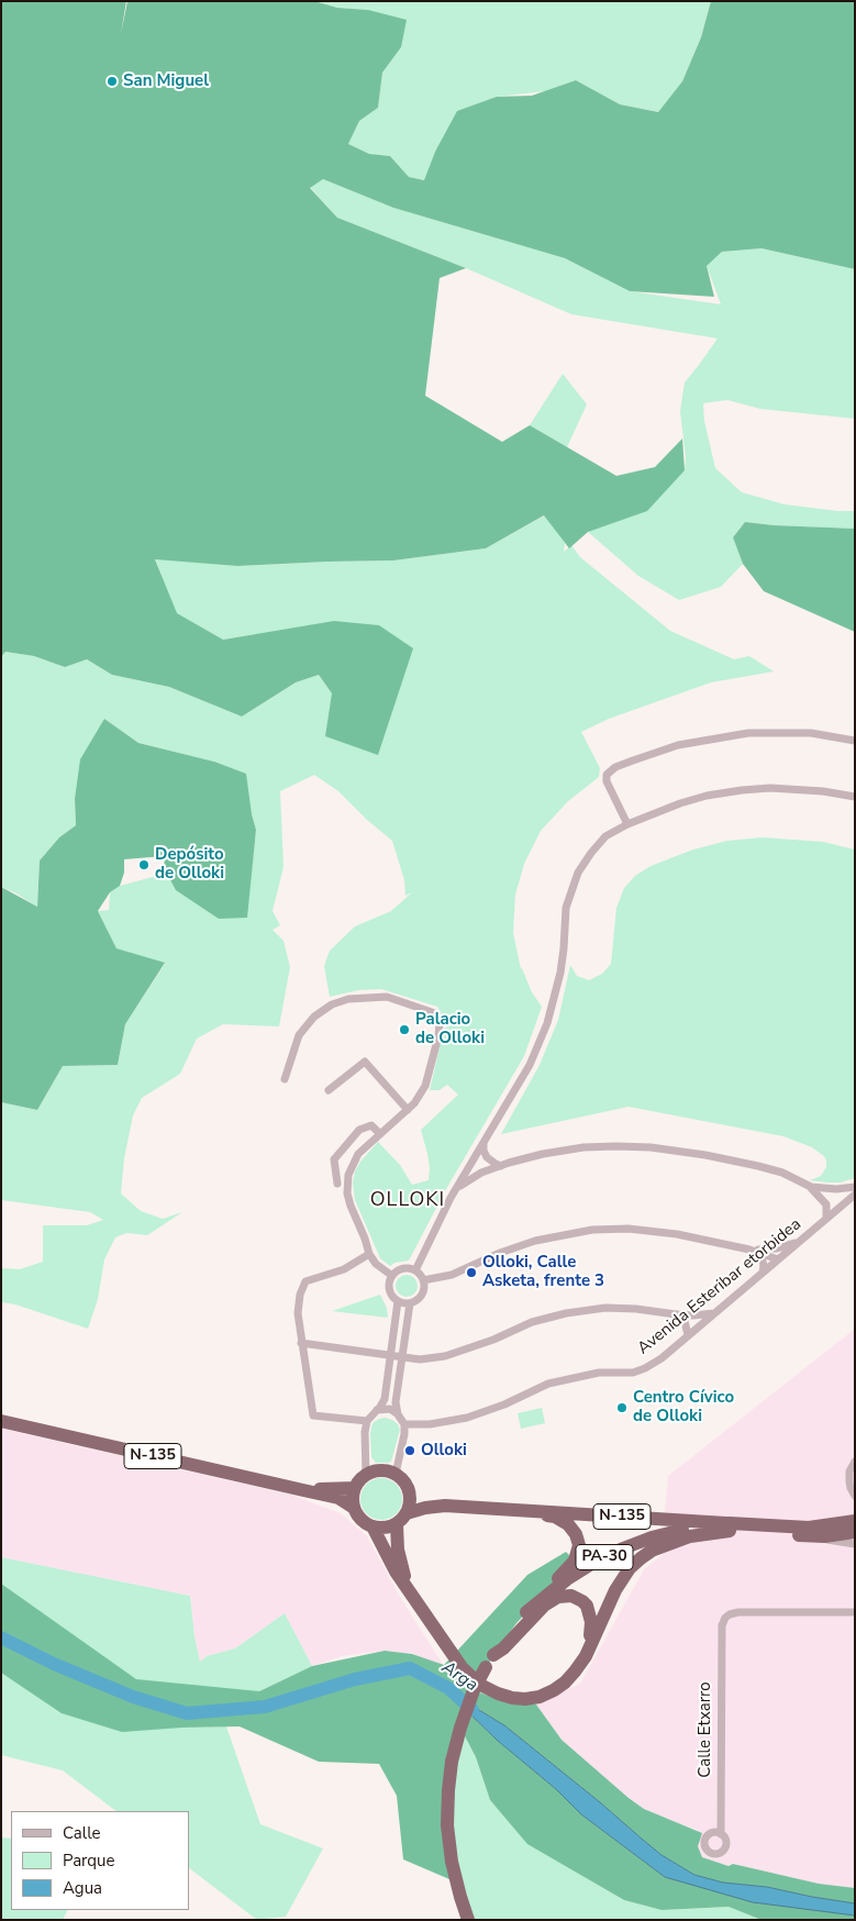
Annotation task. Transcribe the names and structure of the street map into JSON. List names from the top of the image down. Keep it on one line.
{"streets":{"highway":["N-135","PA-30"],"street":["Avenida Esteribar etorbidea","Calle Etxarro"]},"crossings":[["N-135","PA-30"]],"districts":["OLLOKI"],"water":["Arga"],"places":["San Miguel","Depósito de Olloki","Palacio de Olloki","Olloki, Calle Asketa, frente 3","Centro Cívico de Olloki","Olloki"],"legend":["Calle","Parque","Agua"]}
